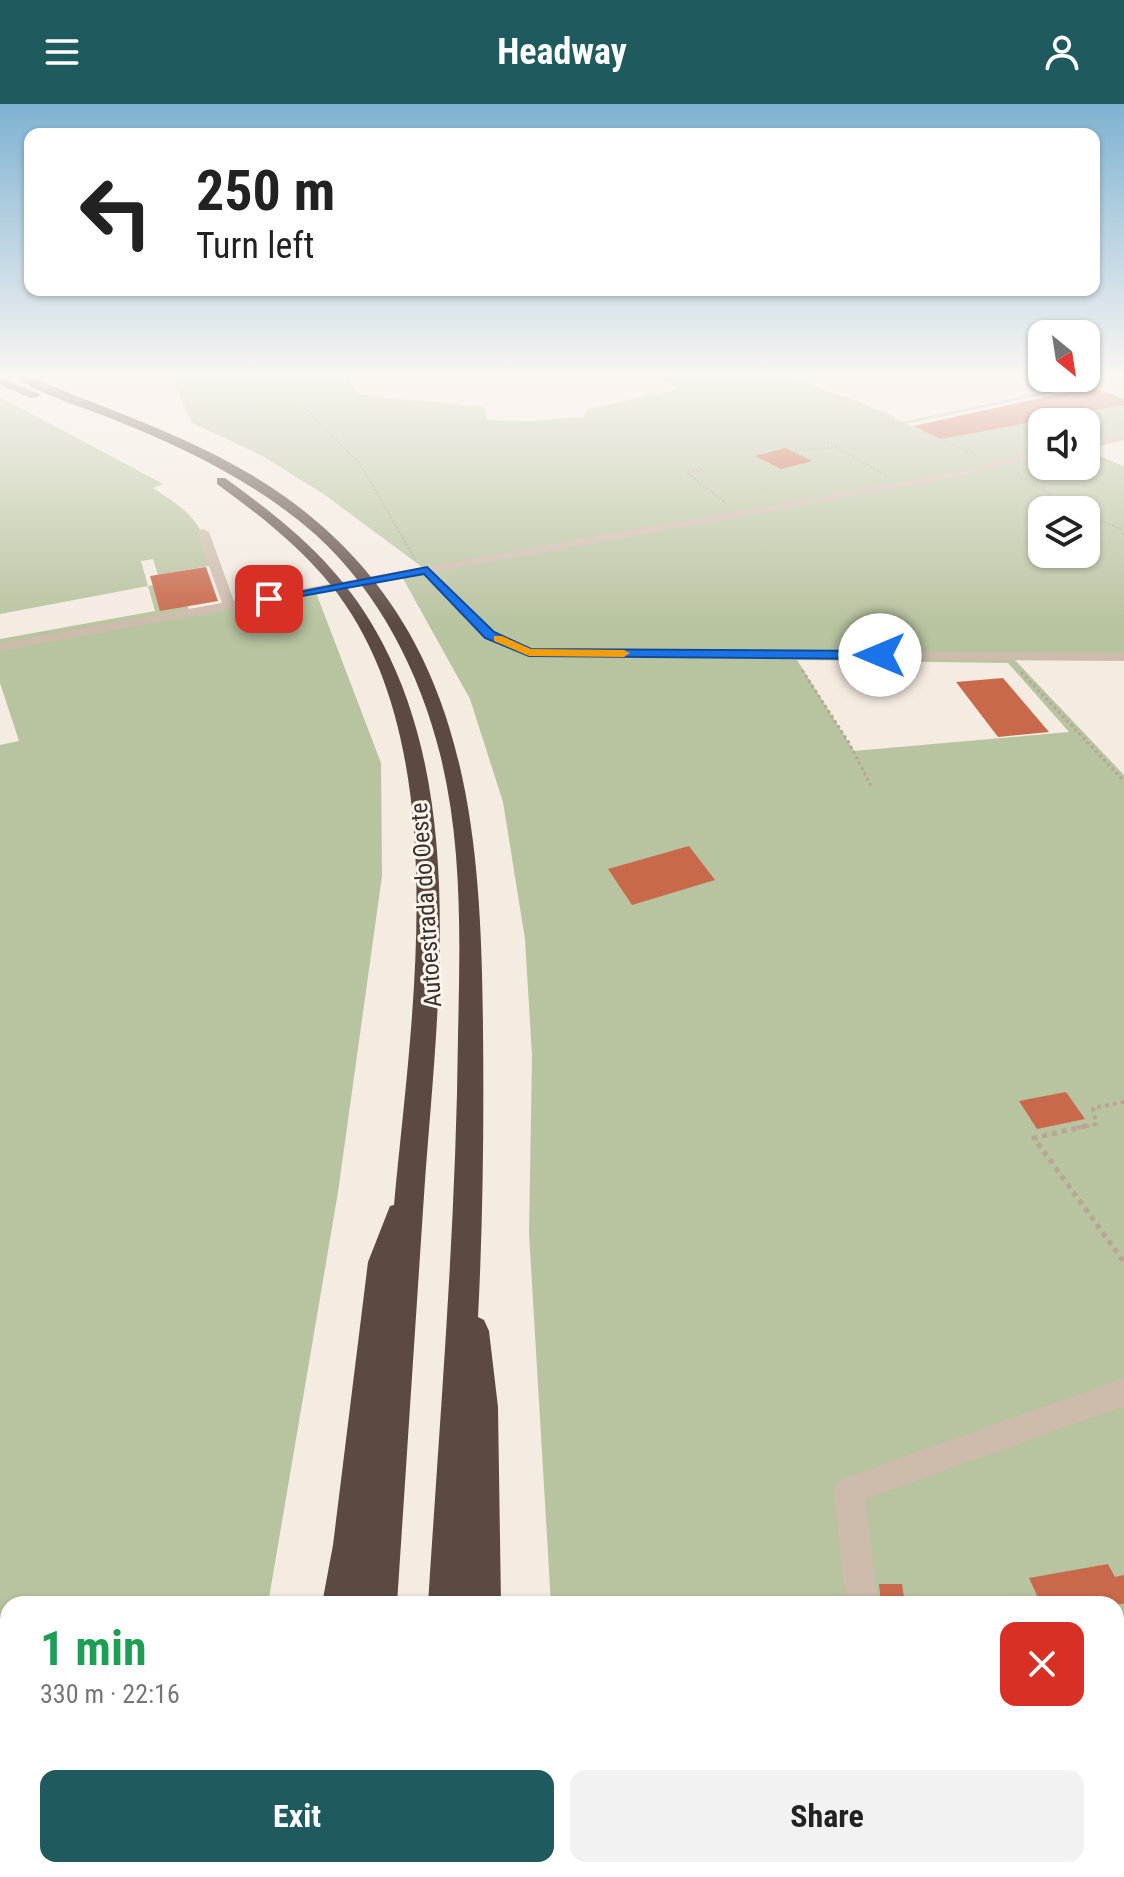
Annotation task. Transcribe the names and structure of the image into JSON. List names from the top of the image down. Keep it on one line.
{"streets":{"highway":["Autoestrada do Oeste"]},"north":"bottom right","page":{"header":"Headway","turn":["250 m","Turn left"],"heading":["1 min","330 m · 22:16"],"buttons":["Exit","Share"]}}
